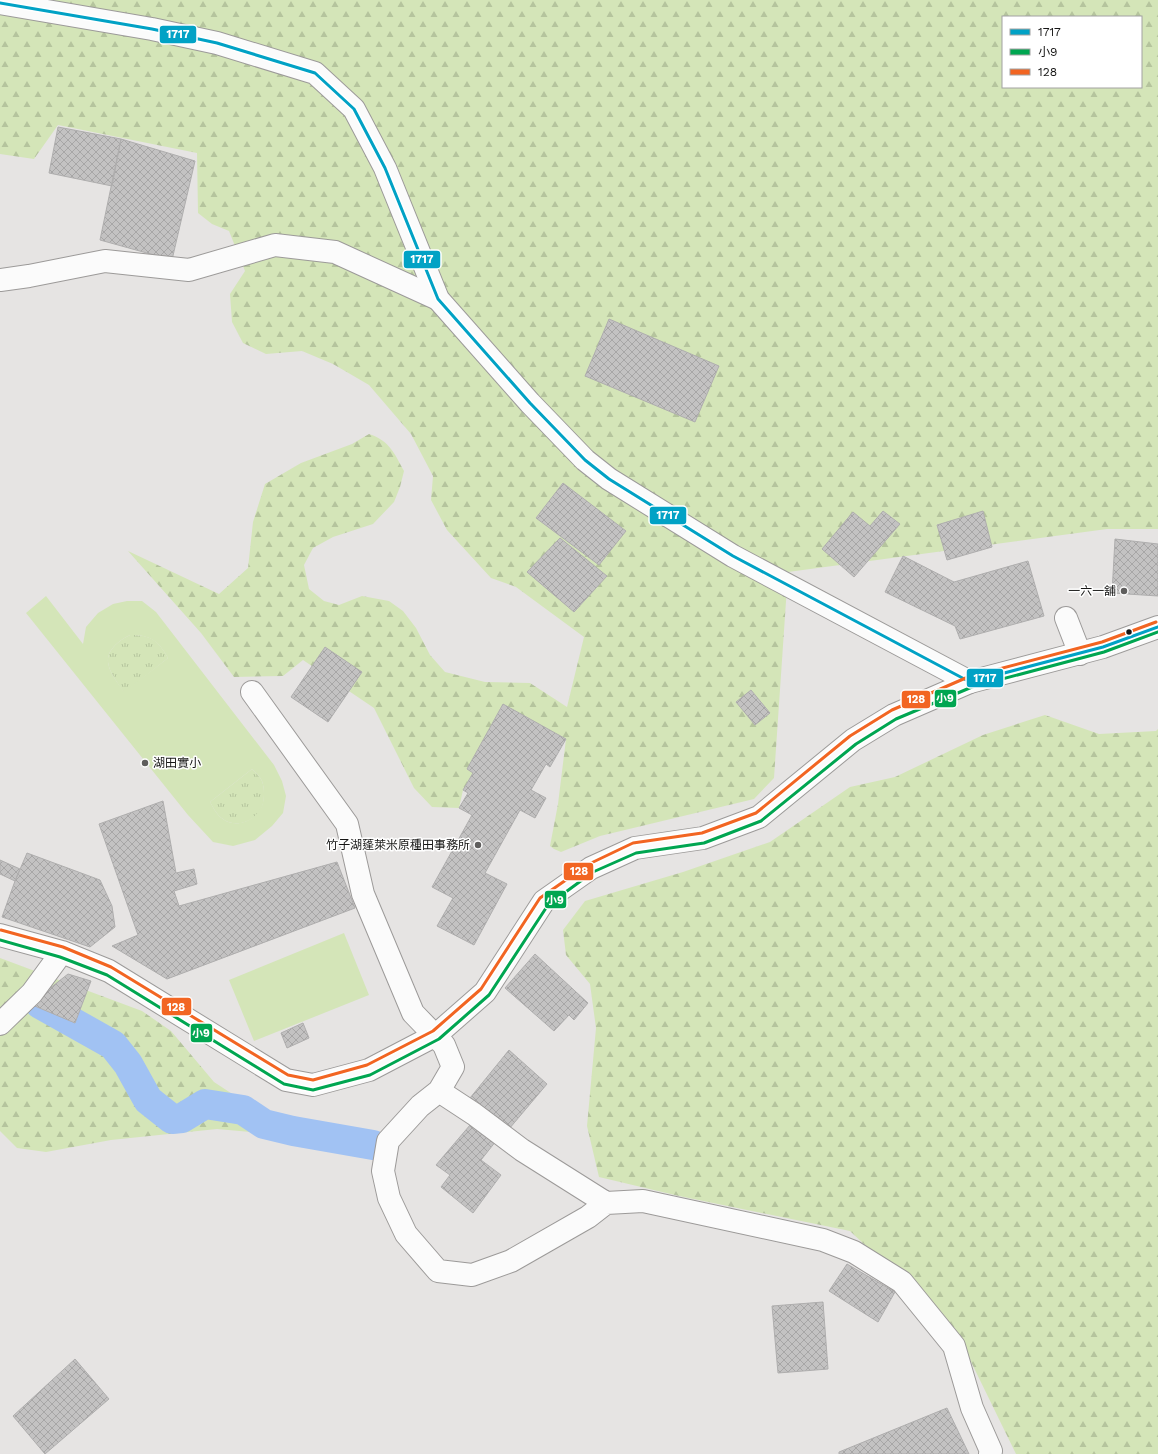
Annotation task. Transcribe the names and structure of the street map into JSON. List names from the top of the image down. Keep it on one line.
{"places":["一六一舖","湖田實小","竹子湖蓬萊米原種田事務所"],"lines":["transit line 1717","transit line 128","transit line 小9"],"legend":["1717","小9","128"]}
